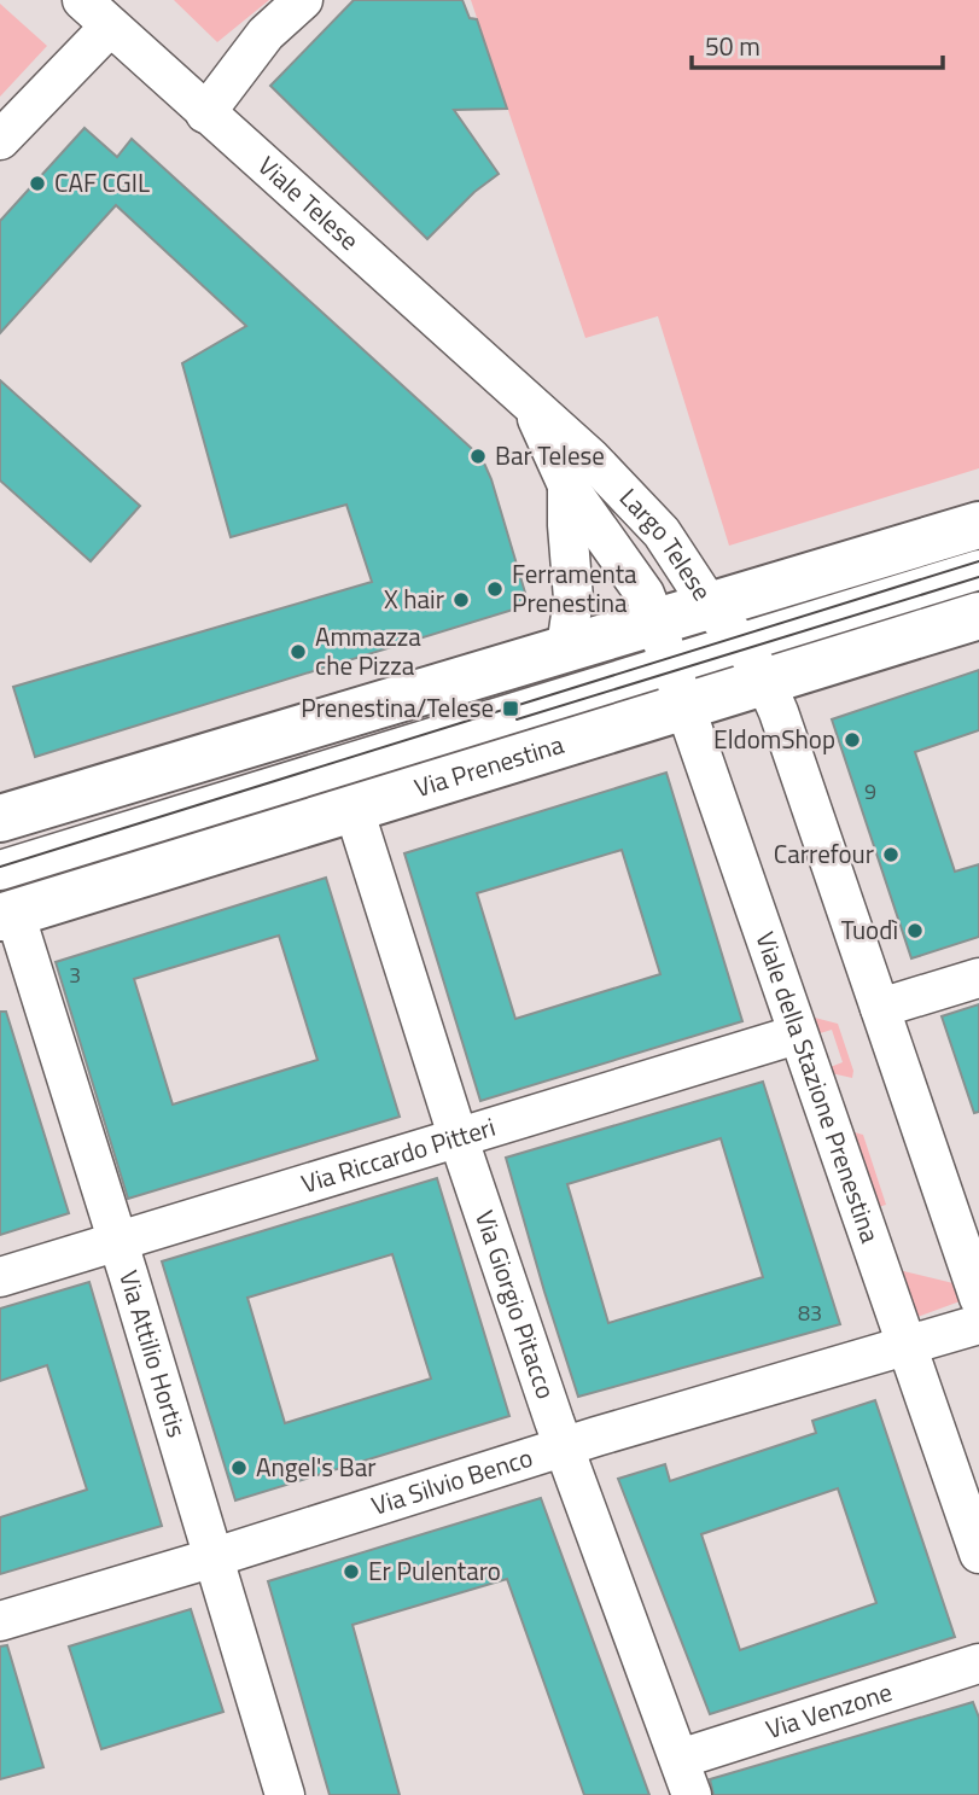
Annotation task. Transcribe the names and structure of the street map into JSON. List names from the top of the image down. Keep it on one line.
{"streets":{"main road":["Via Prenestina"],"street":["Viale Telese","Largo Telese","Viale della Stazione Prenestina","Via Riccardo Pitteri","Via Giorgio Pitacco","Via Attilio Hortis","Via Silvio Benco","Via Venzone"]},"crossings":[["Viale Telese","Largo Telese"],["Largo Telese","Via Prenestina"],["Largo Telese","Viale della Stazione Prenestina"],["Via Prenestina","Viale della Stazione Prenestina"],["Via Prenestina","Via Giorgio Pitacco"],["Via Prenestina","Via Attilio Hortis"],["Viale della Stazione Prenestina","Via Riccardo Pitteri"],["Viale della Stazione Prenestina","Via Silvio Benco"],["Via Riccardo Pitteri","Via Giorgio Pitacco"],["Via Riccardo Pitteri","Via Attilio Hortis"],["Via Giorgio Pitacco","Via Silvio Benco"],["Via Giorgio Pitacco","Via Venzone"],["Via Attilio Hortis","Via Silvio Benco"]],"places":{"other":["CAF CGIL","Bar Telese","Ferramenta Prenestina","X hair","Ammazza che Pizza","EldomShop","Carrefour","Tuodì","Angel's Bar","Er Pulentaro"],"transit":["Prenestina/Telese"]},"house_numbers":["9","3","83"],"scale_bar":"50 m"}
